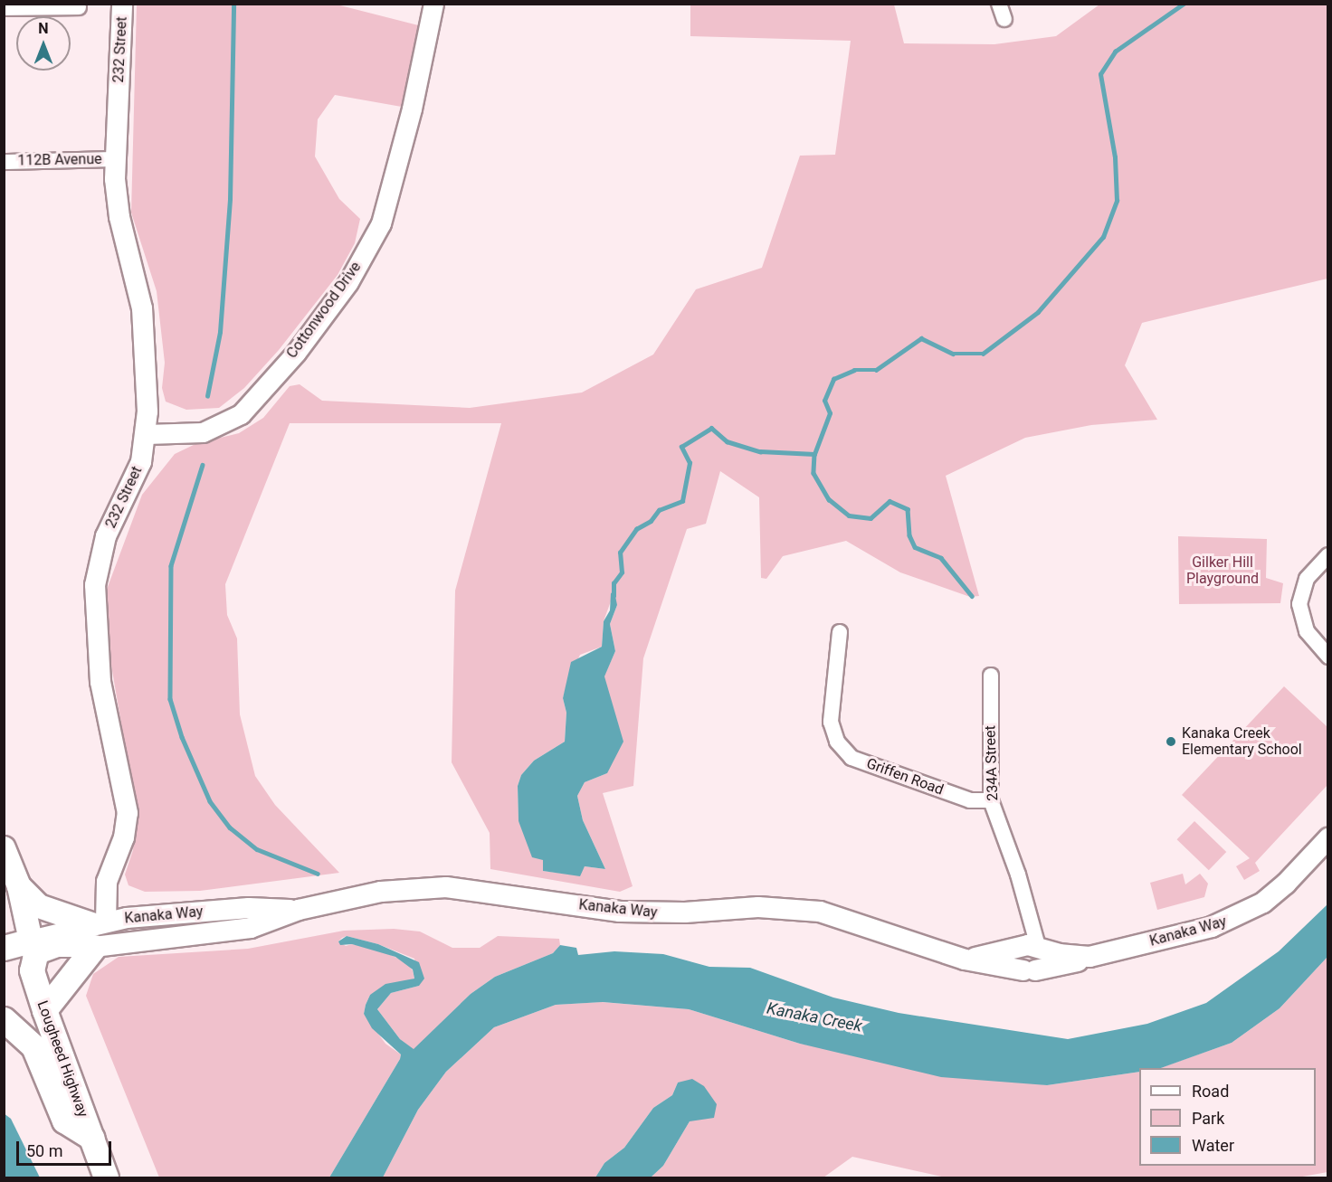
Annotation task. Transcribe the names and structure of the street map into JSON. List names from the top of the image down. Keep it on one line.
{"streets":{"highway":["Lougheed Highway"],"main road":["232 Street","Kanaka Way"],"street":["112B Avenue","Cottonwood Drive","234A Street","Griffen Road"]},"crossings":[["232 Street","112B Avenue"],["232 Street","Cottonwood Drive"],["232 Street","Kanaka Way"],["234A Street","Griffen Road"],["234A Street","Kanaka Way"],["Kanaka Way","Lougheed Highway"]],"water":["Kanaka Creek"],"parks":["Gilker Hill Playground"],"places":["Kanaka Creek Elementary School"],"legend":["Road","Park","Water"],"scale_bar":"50 m","north":"top"}
